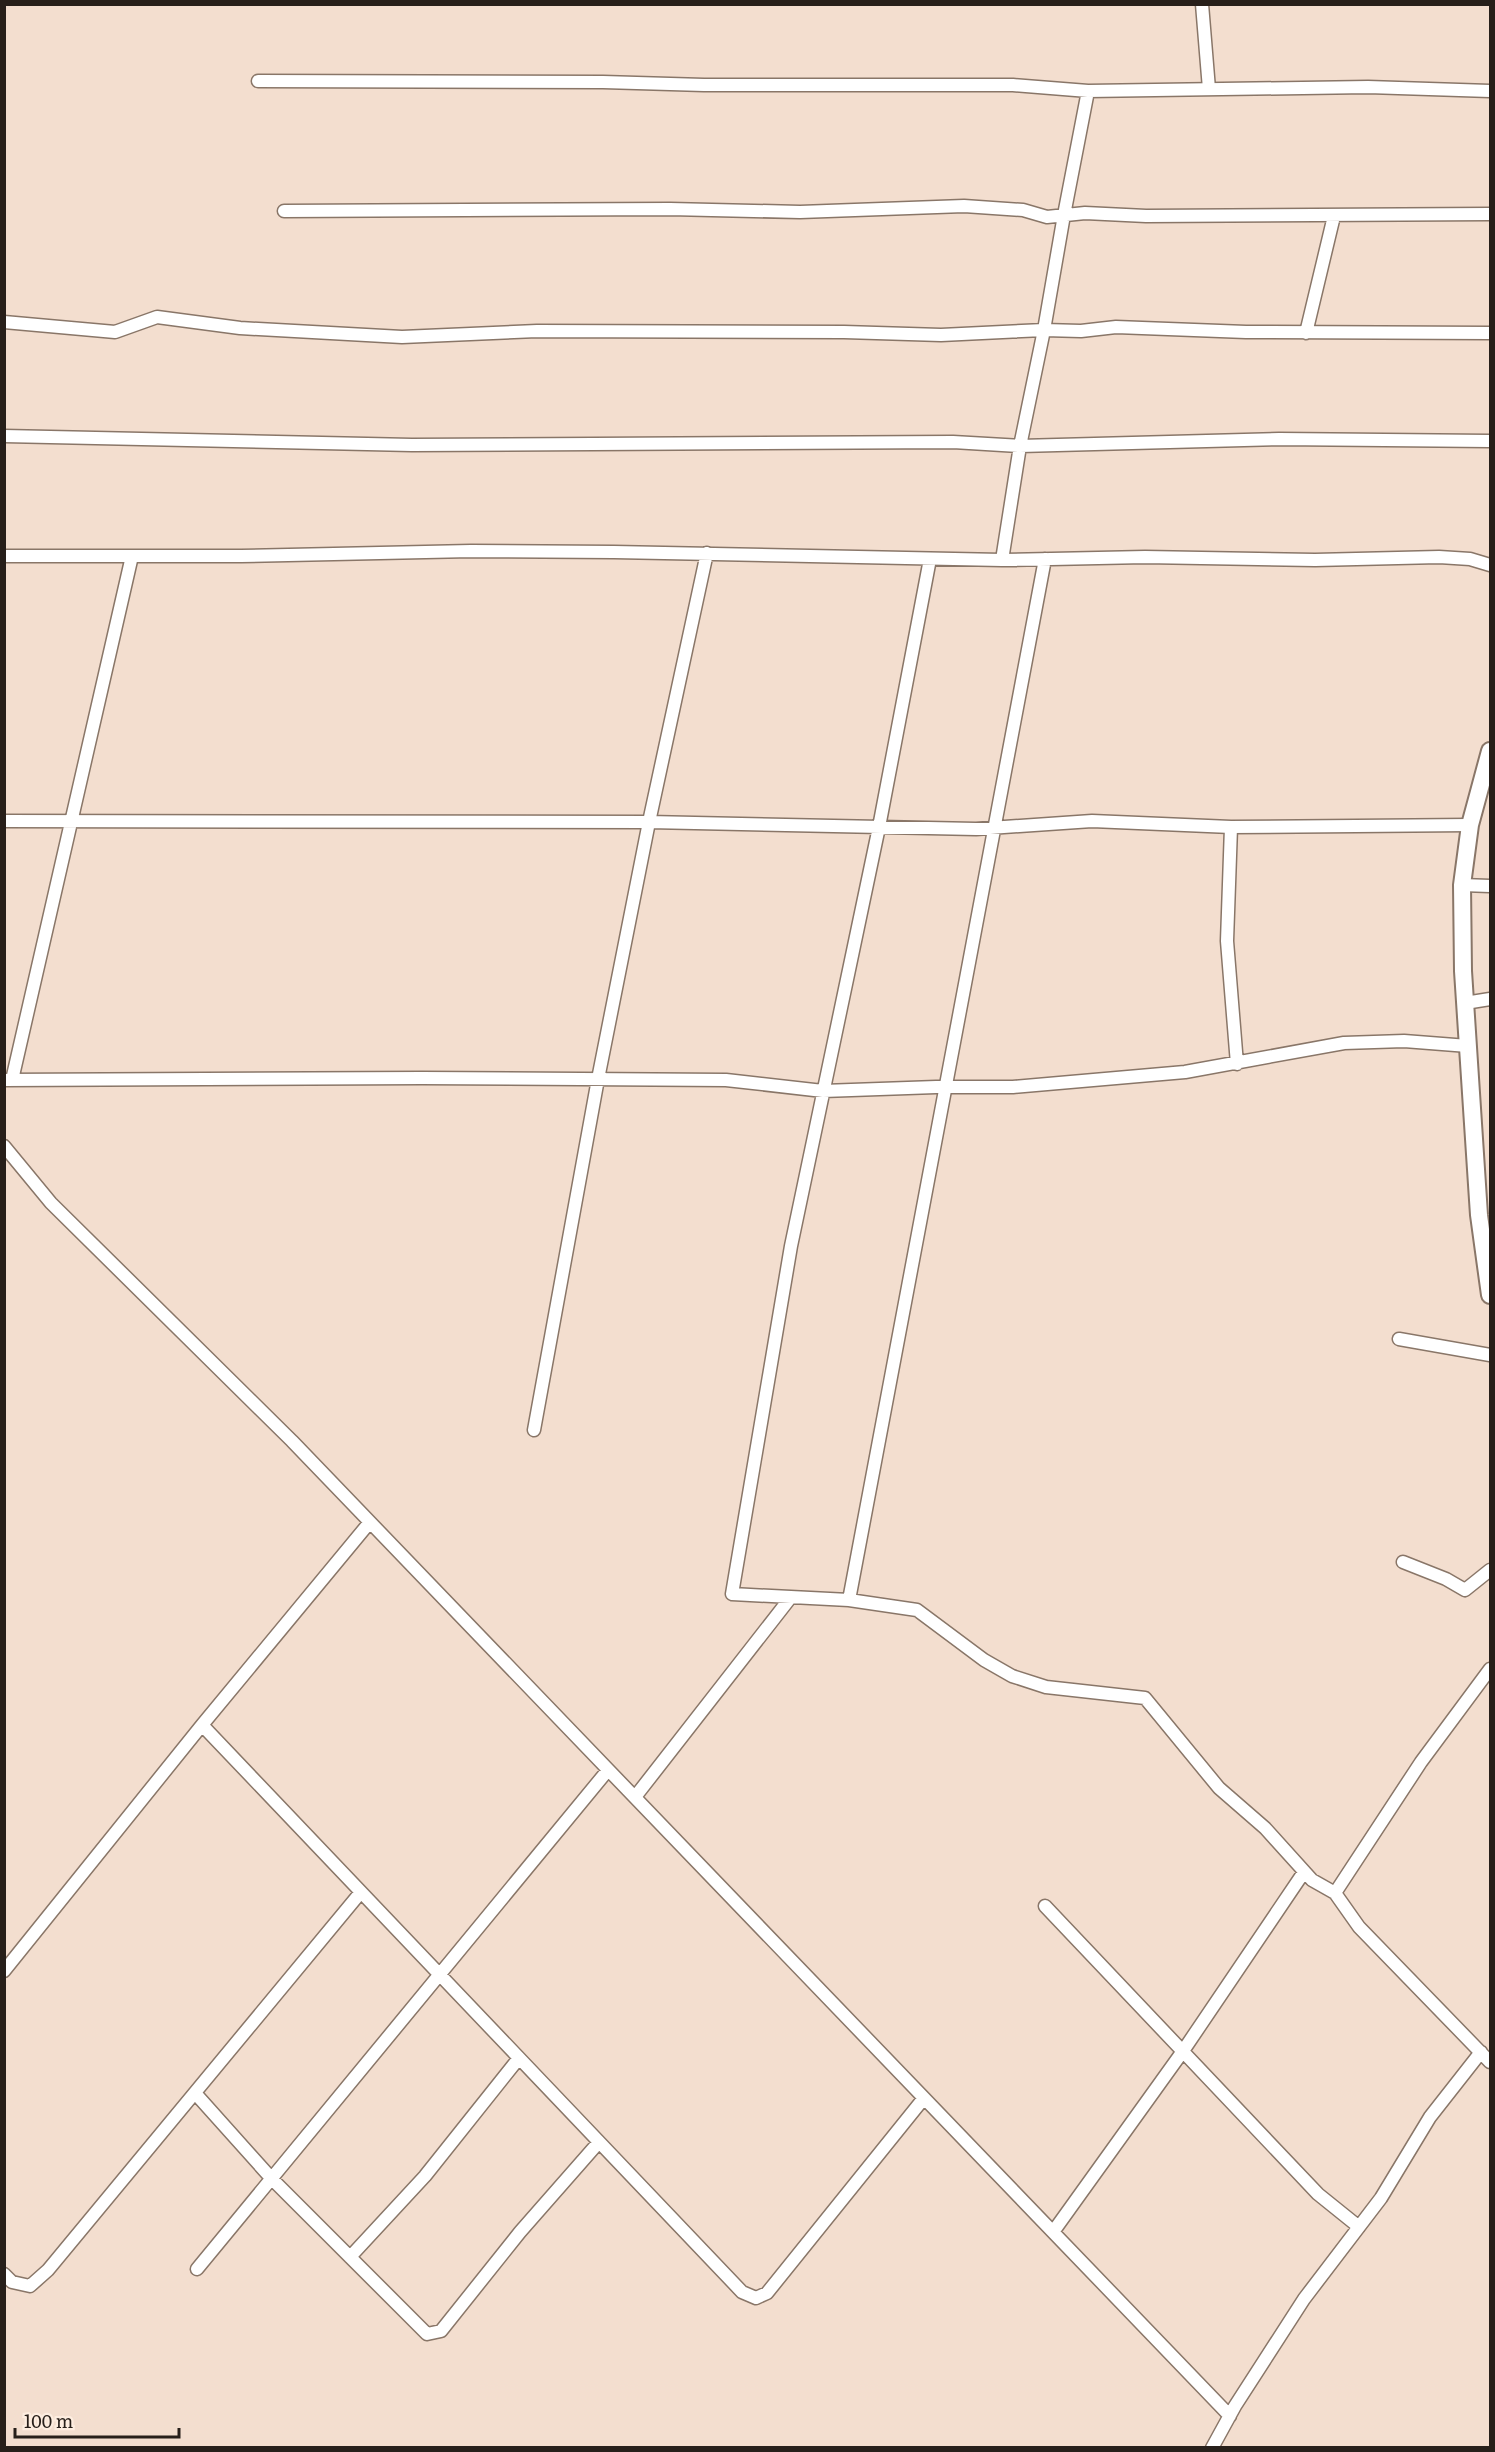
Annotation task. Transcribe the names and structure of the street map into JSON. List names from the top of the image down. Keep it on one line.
{"scale_bar":"100 m"}
